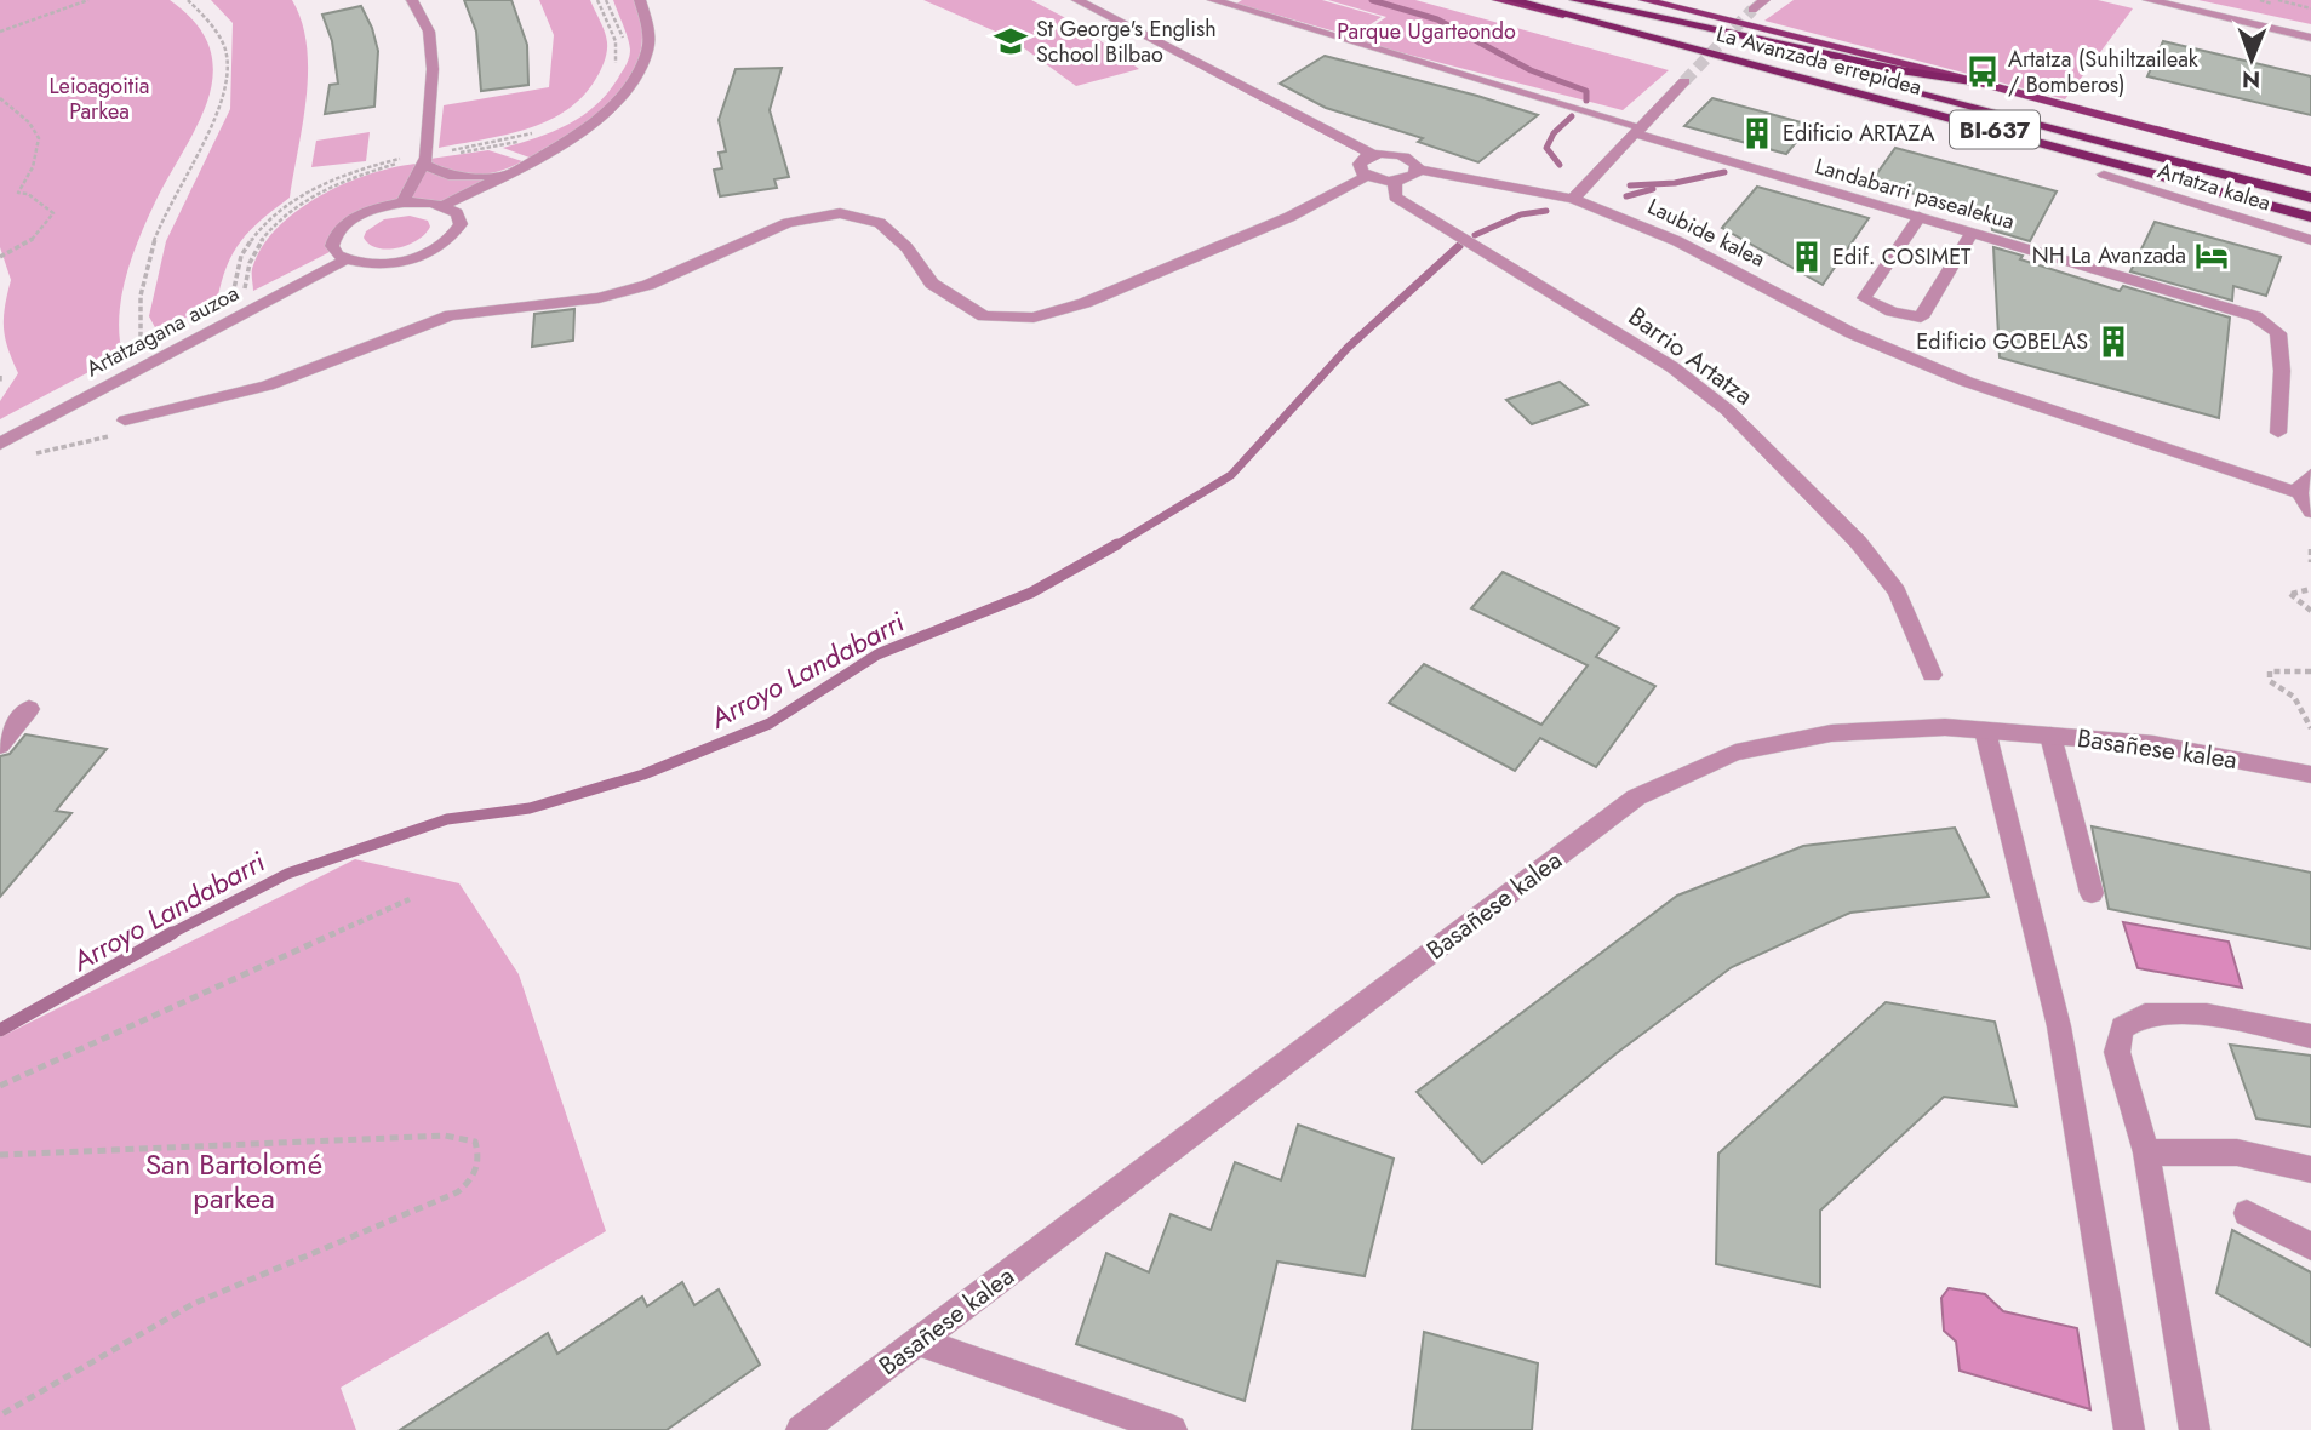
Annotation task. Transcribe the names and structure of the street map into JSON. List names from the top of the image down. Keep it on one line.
{"streets":{"highway":["La Avanzada errepidea","BI-637"],"street":["Artatza kalea","Landabarri pasealekua","Laubide kalea","Artatzagana auzoa","Barrio Artatza","Basañese kalea"]},"water":["Arroyo Landabarri"],"parks":["Parque Ugarteondo","Leioagoitia Parkea","San Bartolomé parkea"],"places":{"school or university":["St George's English School Bilbao"],"bus stop":["Artatza (Suhiltzaileak / Bomberos)"],"building":["Edificio ARTAZA","Edif. COSIMET","Edificio GOBELAS"],"hotel":["NH La Avanzada"]},"north":"bottom"}
